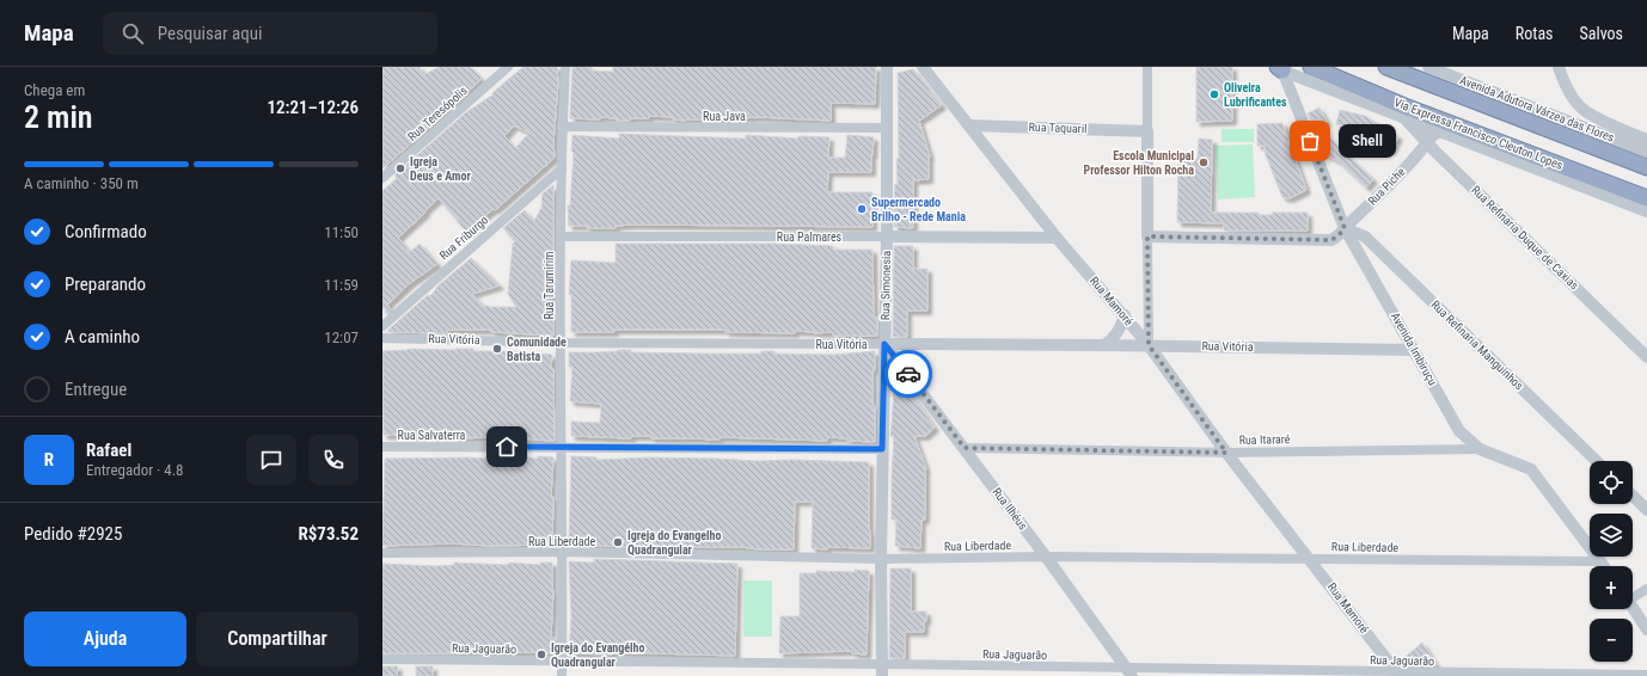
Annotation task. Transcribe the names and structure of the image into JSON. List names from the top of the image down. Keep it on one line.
{"streets":{"highway":["Via Expressa Francisco Cleuton Lopes"],"street":["Avenida Adutora Várzea das Flores","Rua Teresópolis","Rua Java","Rua Taquaril","Rua Piche","Rua Palmares","Rua Friburgo","Rua Refinaria Duque de Caxias","Rua Tarumirim","Rua Simonesia","Rua Mamoré","Rua Vitória","Rua Refinaria Manguinhos","Avenida Imbiruçu","Rua Salvaterra","Rua Itararé","Rua Ilhéus","Rua Liberdade","Rua Jaguarão"]},"crossings":[["Rua Java","Rua Tarumirim"],["Rua Java","Rua Simonesia"],["Rua Taquaril","Rua Mamoré"],["Rua Piche","Rua Refinaria Duque de Caxias"],["Rua Piche","Rua Refinaria Manguinhos"],["Rua Piche","Avenida Imbiruçu"],["Rua Palmares","Rua Tarumirim"],["Rua Palmares","Rua Simonesia"],["Rua Palmares","Rua Mamoré"],["Rua Friburgo","Rua Tarumirim"],["Rua Tarumirim","Rua Vitória"],["Rua Tarumirim","Rua Salvaterra"],["Rua Tarumirim","Rua Liberdade"],["Rua Tarumirim","Rua Jaguarão"],["Rua Simonesia","Rua Vitória"],["Rua Simonesia","Rua Salvaterra"],["Rua Simonesia","Rua Ilhéus"],["Rua Simonesia","Rua Liberdade"],["Rua Simonesia","Rua Jaguarão"],["Rua Mamoré","Rua Vitória"],["Rua Mamoré","Rua Itararé"],["Rua Mamoré","Rua Liberdade"],["Rua Mamoré","Rua Jaguarão"],["Rua Vitória","Avenida Imbiruçu"],["Rua Vitória","Rua Ilhéus"],["Rua Refinaria Manguinhos","Avenida Imbiruçu"],["Avenida Imbiruçu","Rua Itararé"],["Avenida Imbiruçu","Rua Liberdade"],["Rua Itararé","Rua Ilhéus"],["Rua Ilhéus","Rua Liberdade"],["Rua Ilhéus","Rua Jaguarão"]],"places":["Oliveira Lubrificantes","Shell","Escola Municipal Professor Hilton Rocha","Igreja Deus e Amor","Supermercado Brilho - Rede Mania","Comunidade Batista","Igreja do Evangelho Quadrangular","Igreja do Evangélho Quadrangular"],"page":{"header":"Mapa","search":"Pesquisar aqui","nav":["Mapa","Rotas","Salvos"],"heading":["2 min","Chega em","12:21–12:26"],"panel":["Rafael","Entregador · 4.8","Pedido #2925","R$73.52"],"bubble":"Shell","bar":"A caminho · 350 m","list":[["Confirmado","11:50"],["Preparando","11:59"],["A caminho","12:07"],"Entregue"],"round":"R","map_buttons":["+","−"],"buttons":["Ajuda","Compartilhar"]}}
